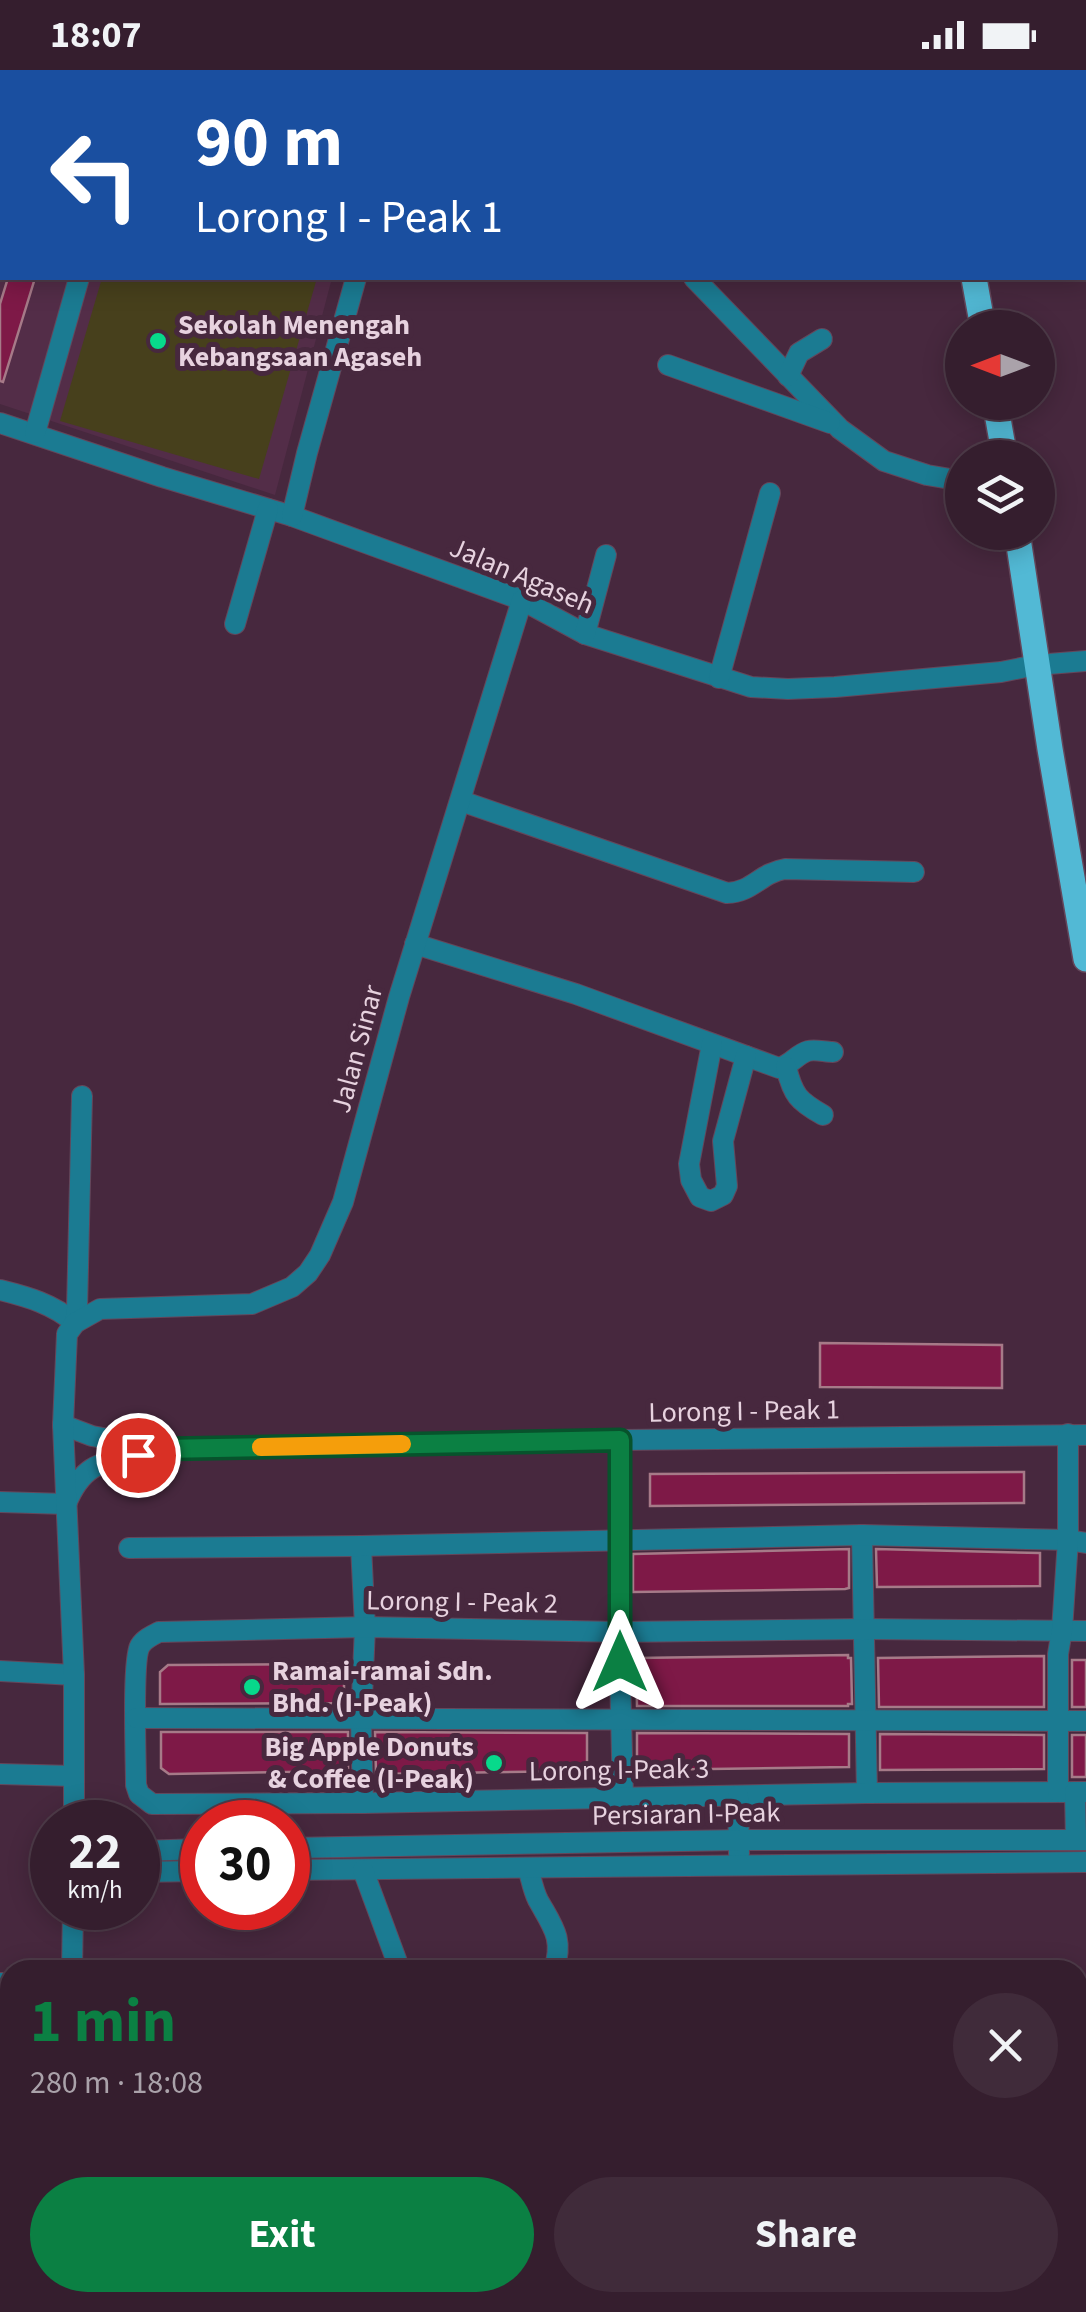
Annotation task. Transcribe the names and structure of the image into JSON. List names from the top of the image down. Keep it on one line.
{"streets":{"street":["Jalan Agaseh","Jalan Sinar","Lorong I - Peak 1","Lorong I - Peak 2","Lorong I-Peak 3","Persiaran I-Peak"]},"crossings":[["Jalan Agaseh","Jalan Sinar"],["Lorong I - Peak 2","Lorong I-Peak 3"]],"places":["Sekolah Menengah Kebangsaan Agaseh","Ramai-ramai Sdn. Bhd. (I-Peak)","Big Apple Donuts & Coffee (I-Peak)"],"north":"left","page":{"status":"18:07","turn":["90 m","Lorong I - Peak 1"],"speed":"22 km/h","limit":"30","heading":["1 min","280 m · 18:08"],"buttons":["Exit","Share"]}}
